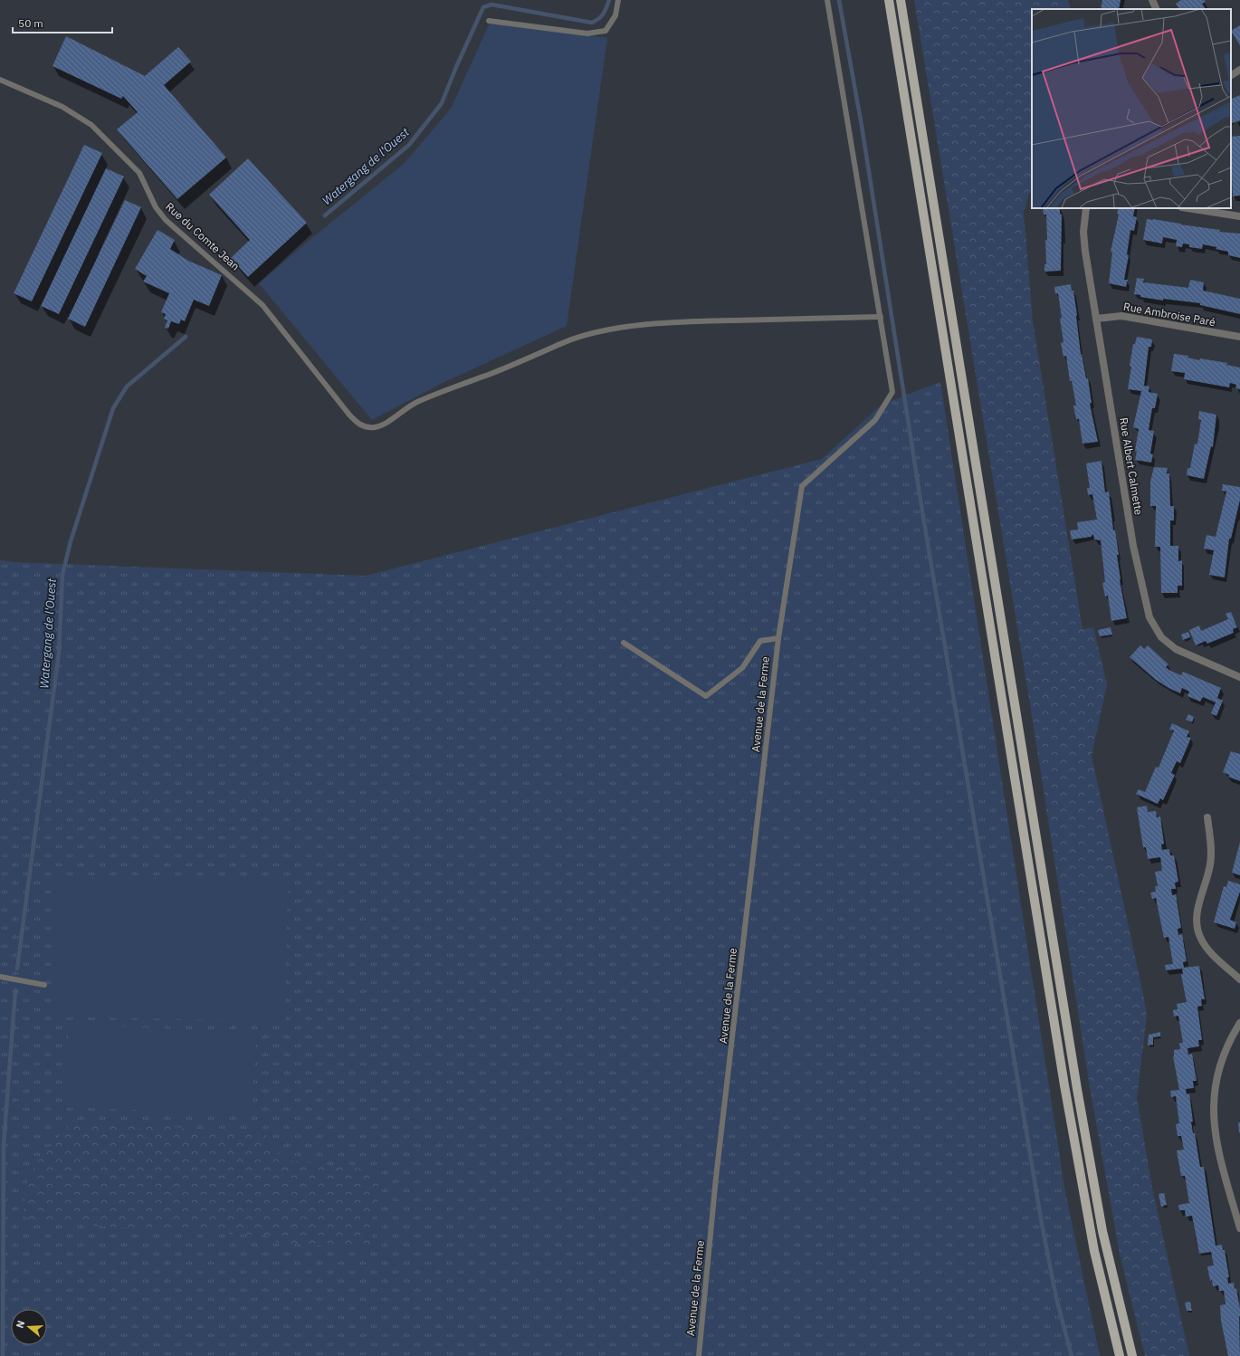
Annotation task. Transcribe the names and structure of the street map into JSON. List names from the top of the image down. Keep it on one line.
{"streets":{"street":["Rue Ambroise Paré","Rue Albert Calmette"],"lane":["Rue du Comte Jean","Avenue de la Ferme"]},"crossings":[["Rue du Comte Jean","Avenue de la Ferme"],["Rue Ambroise Paré","Rue Albert Calmette"]],"water":["Watergang de l'Ouest"],"scale_bar":"50 m","north":"left"}
